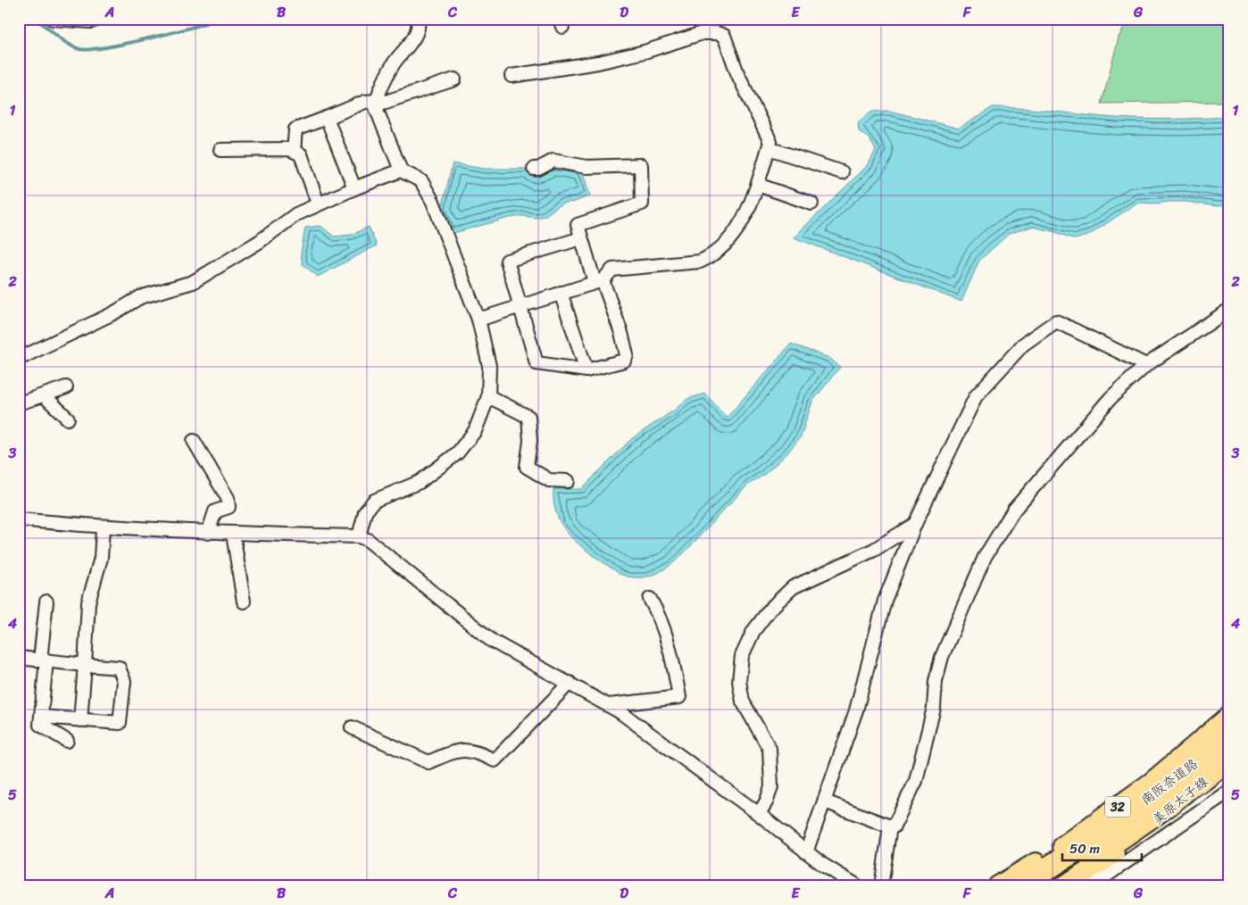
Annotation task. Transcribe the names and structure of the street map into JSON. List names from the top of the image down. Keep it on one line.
{"streets":{"highway":["南阪奈道路"],"main road":["美原太子線","32"]},"scale_bar":"50 m","grid":{"columns":["A","B","C","D","E","F","G"],"rows":["1","2","3","4","5"]}}
